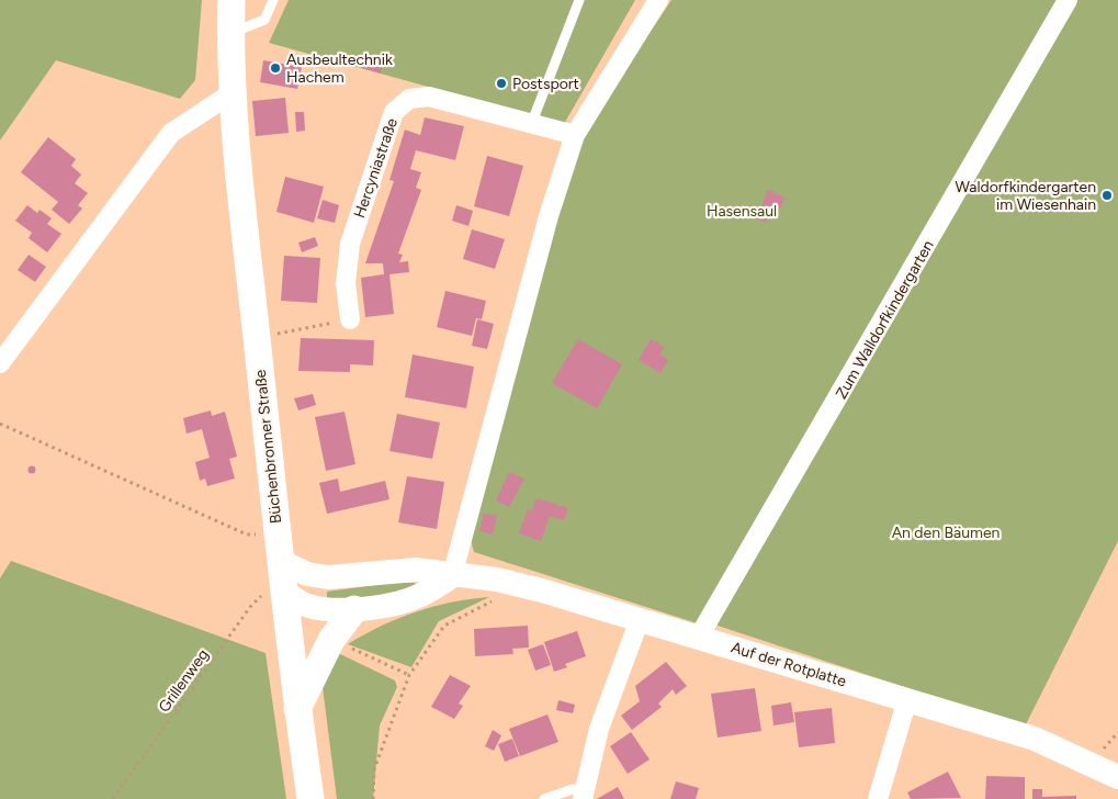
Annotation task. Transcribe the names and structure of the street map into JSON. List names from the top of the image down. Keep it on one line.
{"streets":{"main road":["Büchenbronner Straße"],"street":["Hercyniastraße","Zum Walldorfkindergarten","Auf der Rotplatte"],"path":["Grillenweg"]},"crossings":[["Zum Walldorfkindergarten","Auf der Rotplatte"],["Büchenbronner Straße","Auf der Rotplatte"],["Büchenbronner Straße","Grillenweg"]],"parks":["Hasensaul","An den Bäumen"],"places":["Ausbeultechnik Hachem","Postsport","Waldorfkindergarten im Wiesenhain"]}
